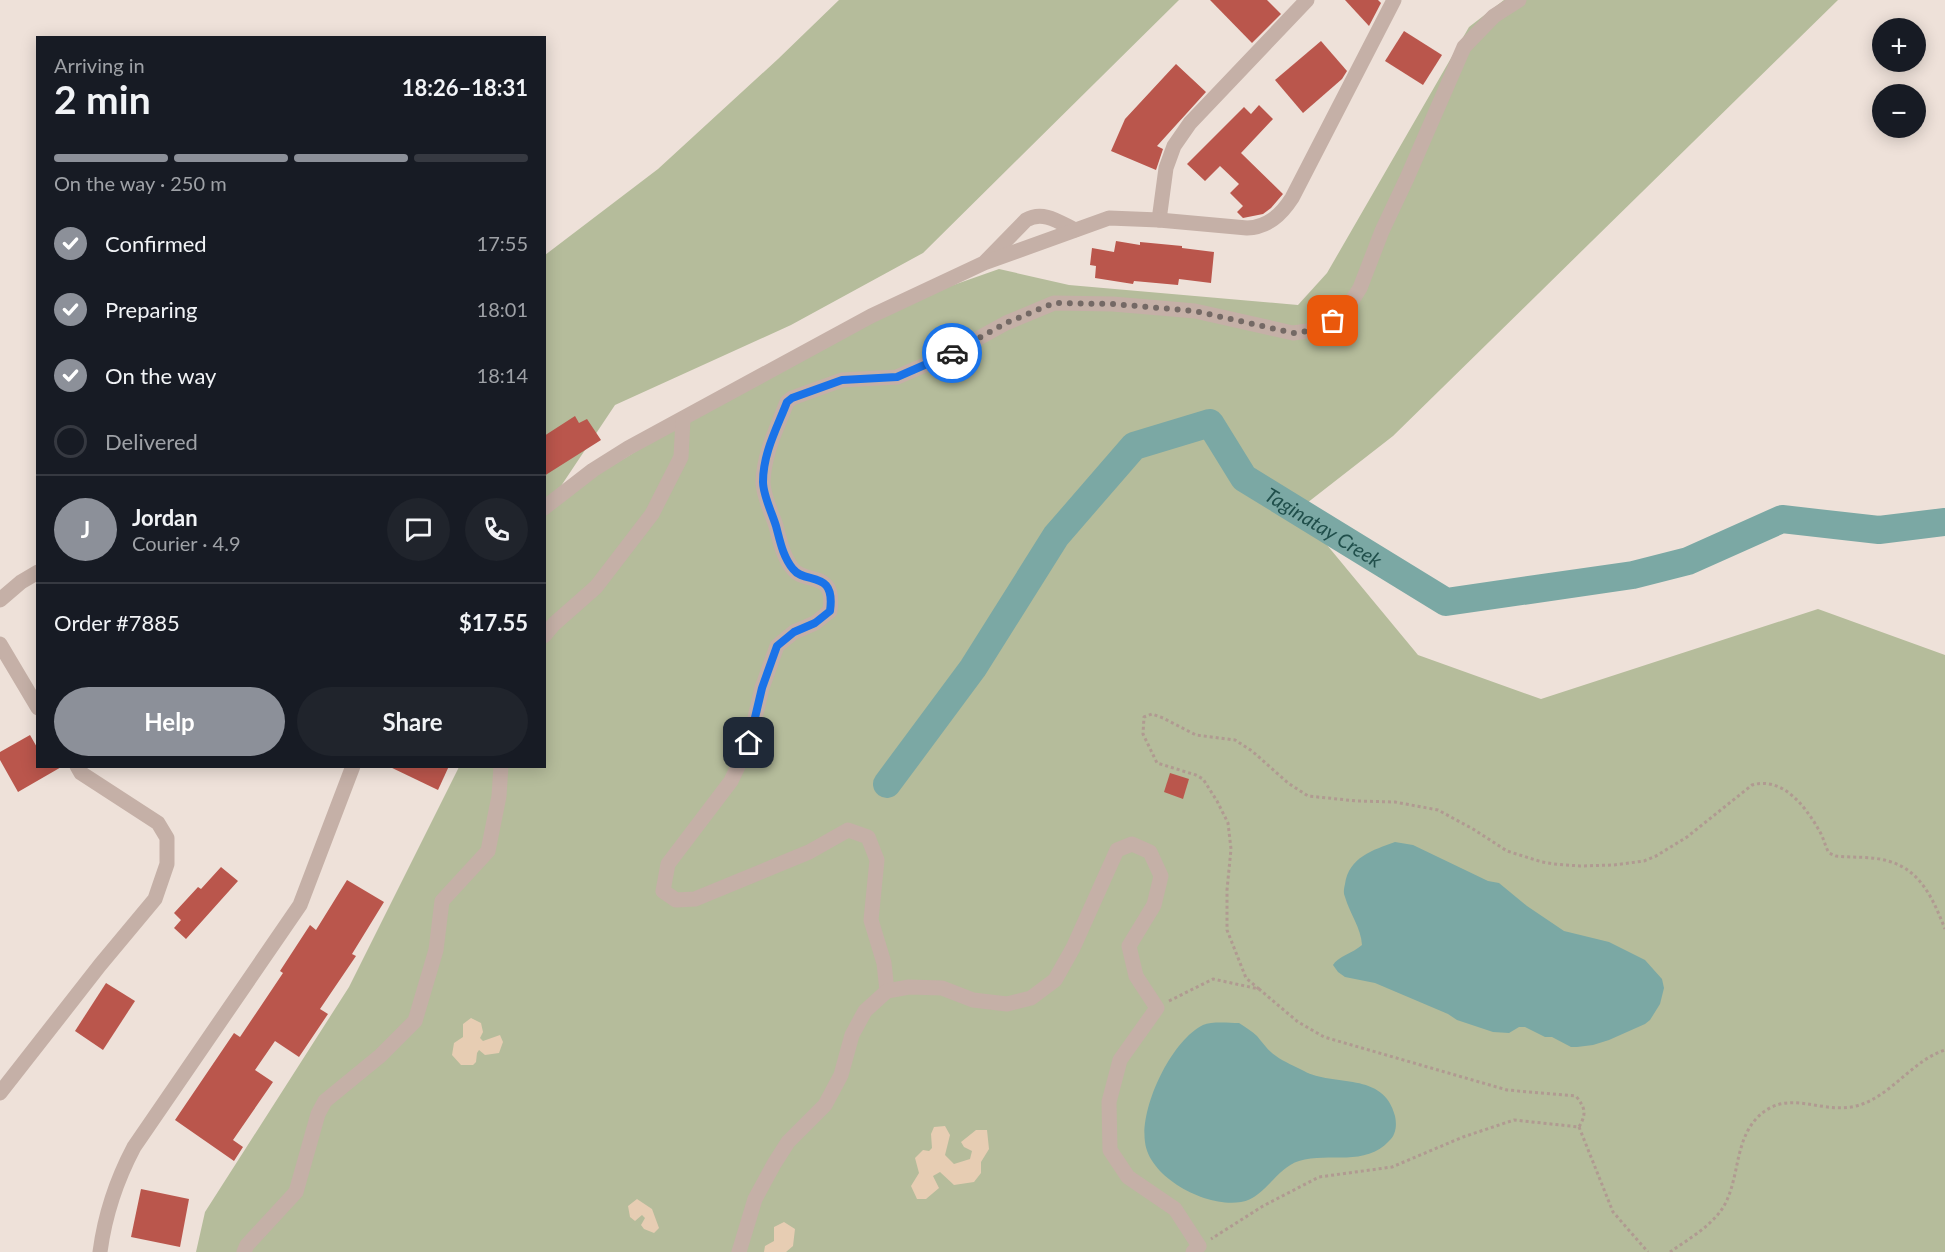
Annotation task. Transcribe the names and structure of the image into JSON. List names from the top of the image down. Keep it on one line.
{"water":["Taginatay Creek"],"page":{"map_buttons":["+","−"],"heading":["2 min","Arriving in","18:26–18:31"],"panel":["Jordan","Courier · 4.9","Order #7885","$17.55"],"bar":"On the way · 250 m","list":[["Confirmed","17:55"],["Preparing","18:01"],["On the way","18:14"],"Delivered"],"round":"J","buttons":["Help","Share"]}}
